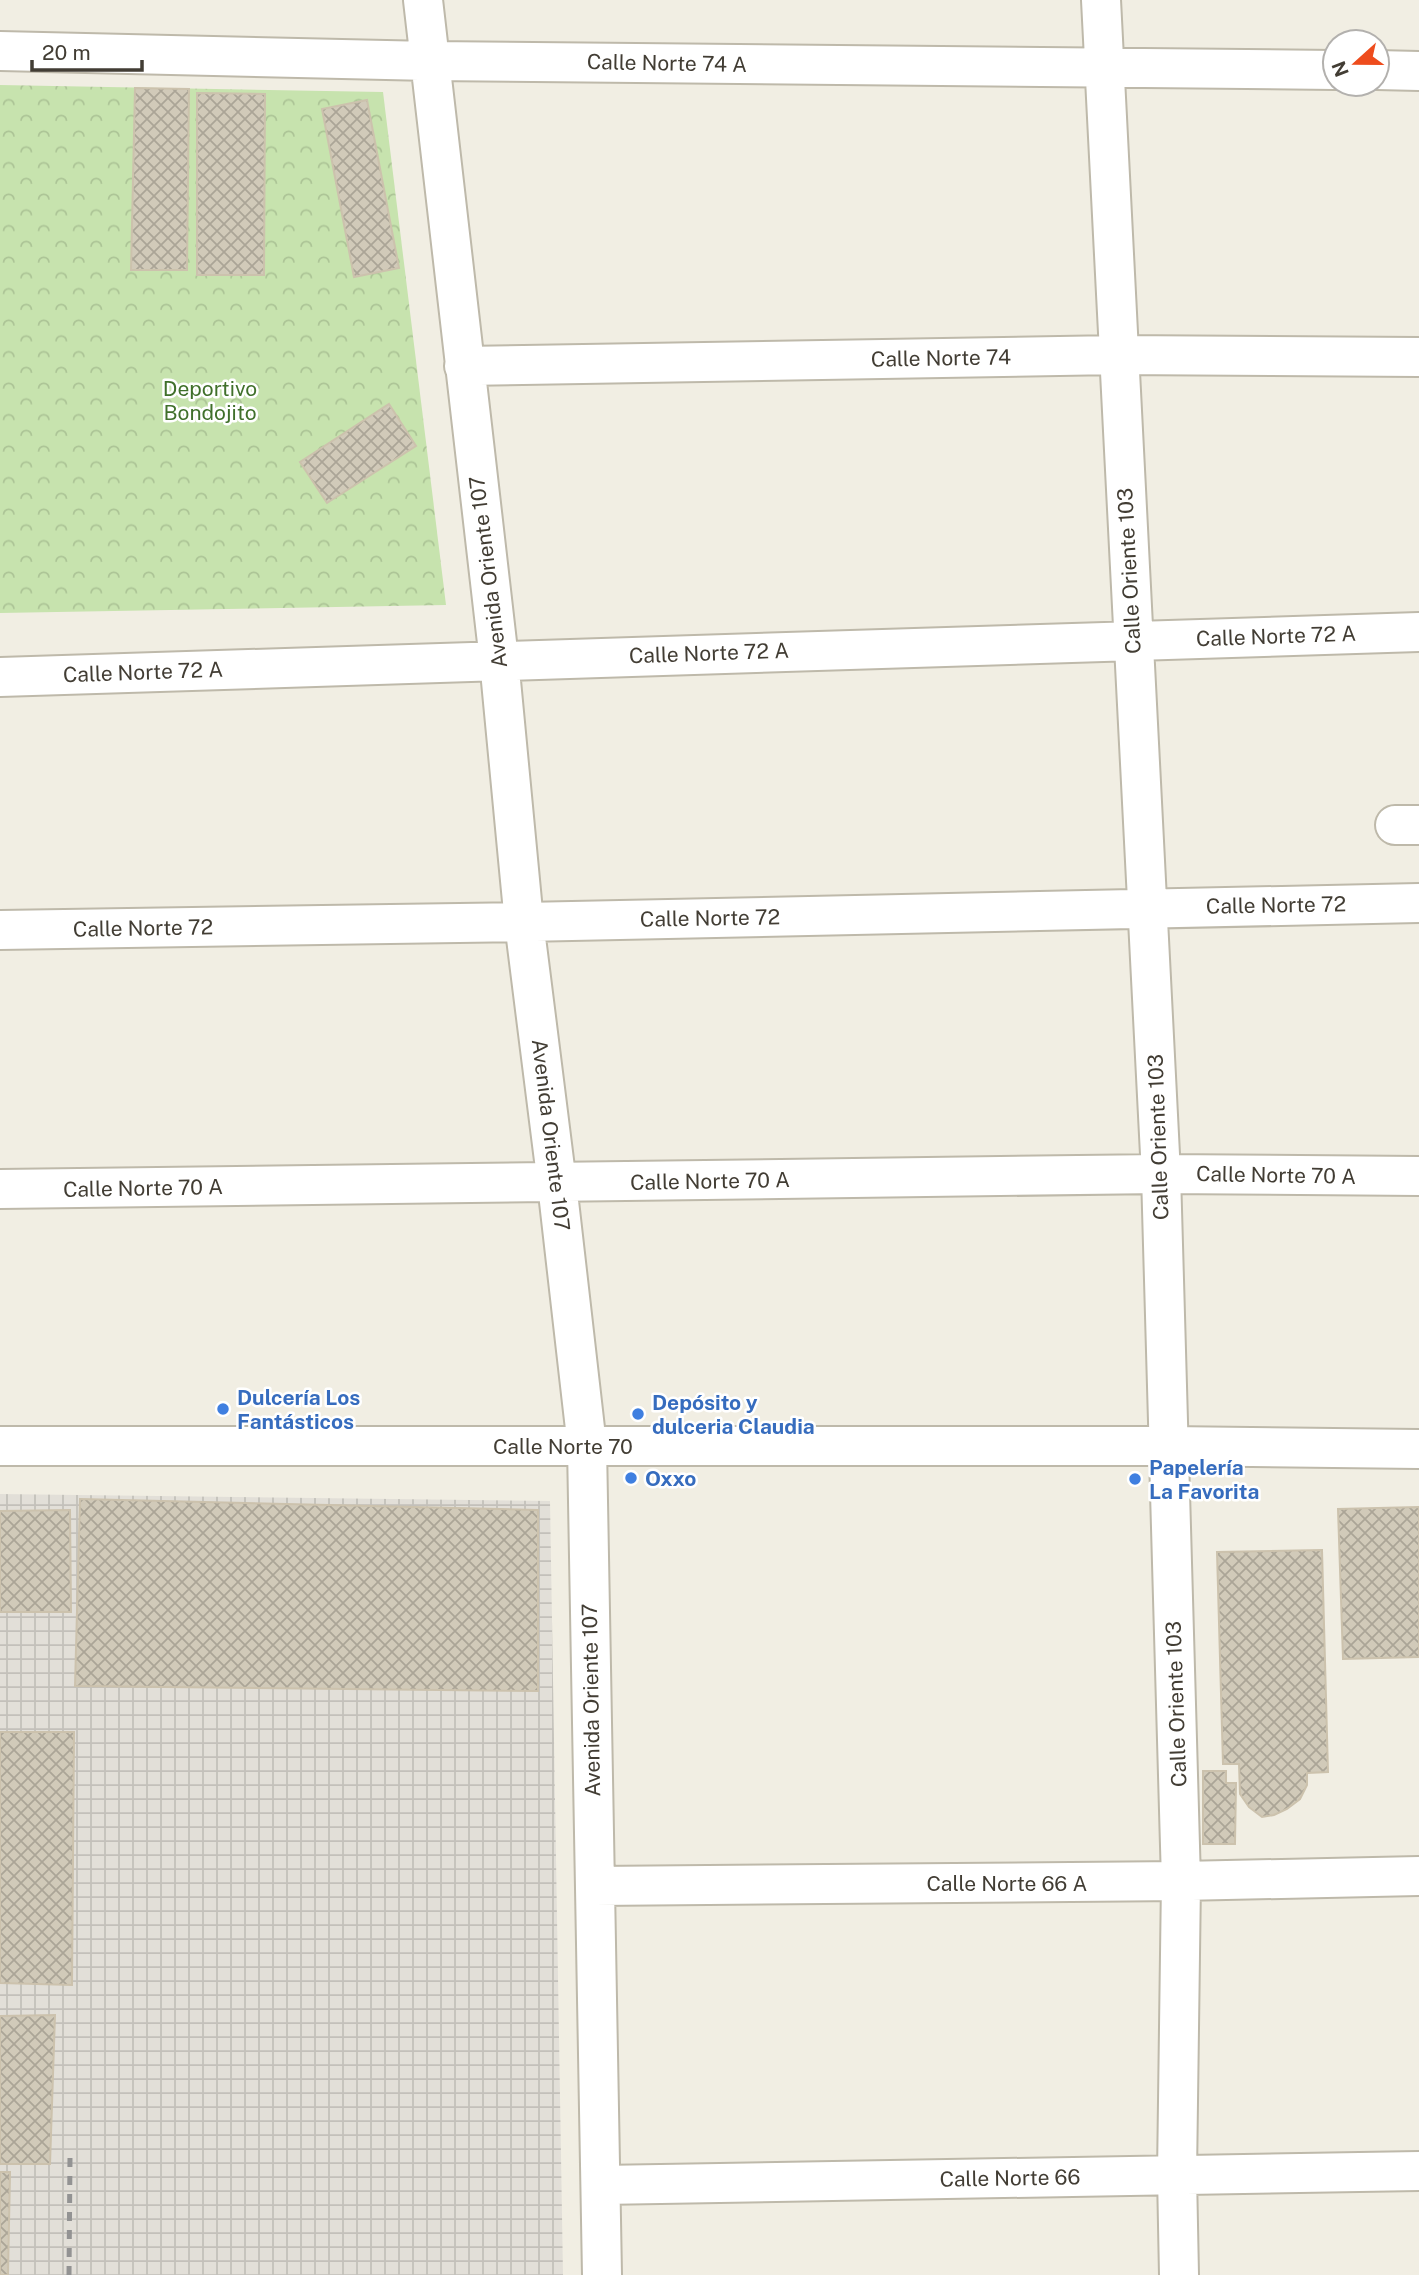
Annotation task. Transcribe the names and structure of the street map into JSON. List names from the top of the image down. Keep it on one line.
{"streets":{"street":["Calle Norte 74 A","Calle Norte 74","Calle Oriente 103","Avenida Oriente 107","Calle Norte 72 A","Calle Norte 72","Calle Norte 70 A","Calle Norte 70","Calle Norte 66 A","Calle Norte 66"]},"crossings":[["Calle Norte 74 A","Calle Oriente 103"],["Calle Norte 74 A","Avenida Oriente 107"],["Calle Norte 74","Calle Oriente 103"],["Calle Norte 74","Avenida Oriente 107"],["Calle Oriente 103","Calle Norte 72 A"],["Calle Oriente 103","Calle Norte 72"],["Calle Oriente 103","Calle Norte 70 A"],["Calle Oriente 103","Calle Norte 70"],["Calle Oriente 103","Calle Norte 66 A"],["Calle Oriente 103","Calle Norte 66"],["Avenida Oriente 107","Calle Norte 72 A"],["Avenida Oriente 107","Calle Norte 72"],["Avenida Oriente 107","Calle Norte 70 A"],["Avenida Oriente 107","Calle Norte 70"],["Avenida Oriente 107","Calle Norte 66 A"],["Avenida Oriente 107","Calle Norte 66"]],"parks":["Deportivo Bondojito"],"places":["Dulcería Los Fantásticos","Depósito y dulceria Claudia","Oxxo","Papelería La Favorita"],"scale_bar":"20 m","north":"left"}
